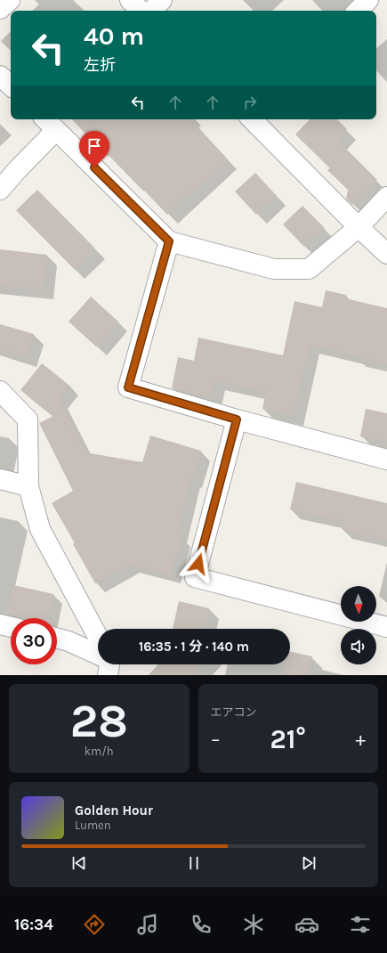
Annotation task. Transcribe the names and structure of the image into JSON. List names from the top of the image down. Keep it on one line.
{"north":"bottom","page":{"turn":["40 m","左折"],"limit":"30","trip":"16:35 · 1 分 · 140 m","tile":[["28","km/h"],"エアコン"],"heat":["−","21°","+"],"song":["Golden Hour","Lumen"],"tabs":"16:34"}}
